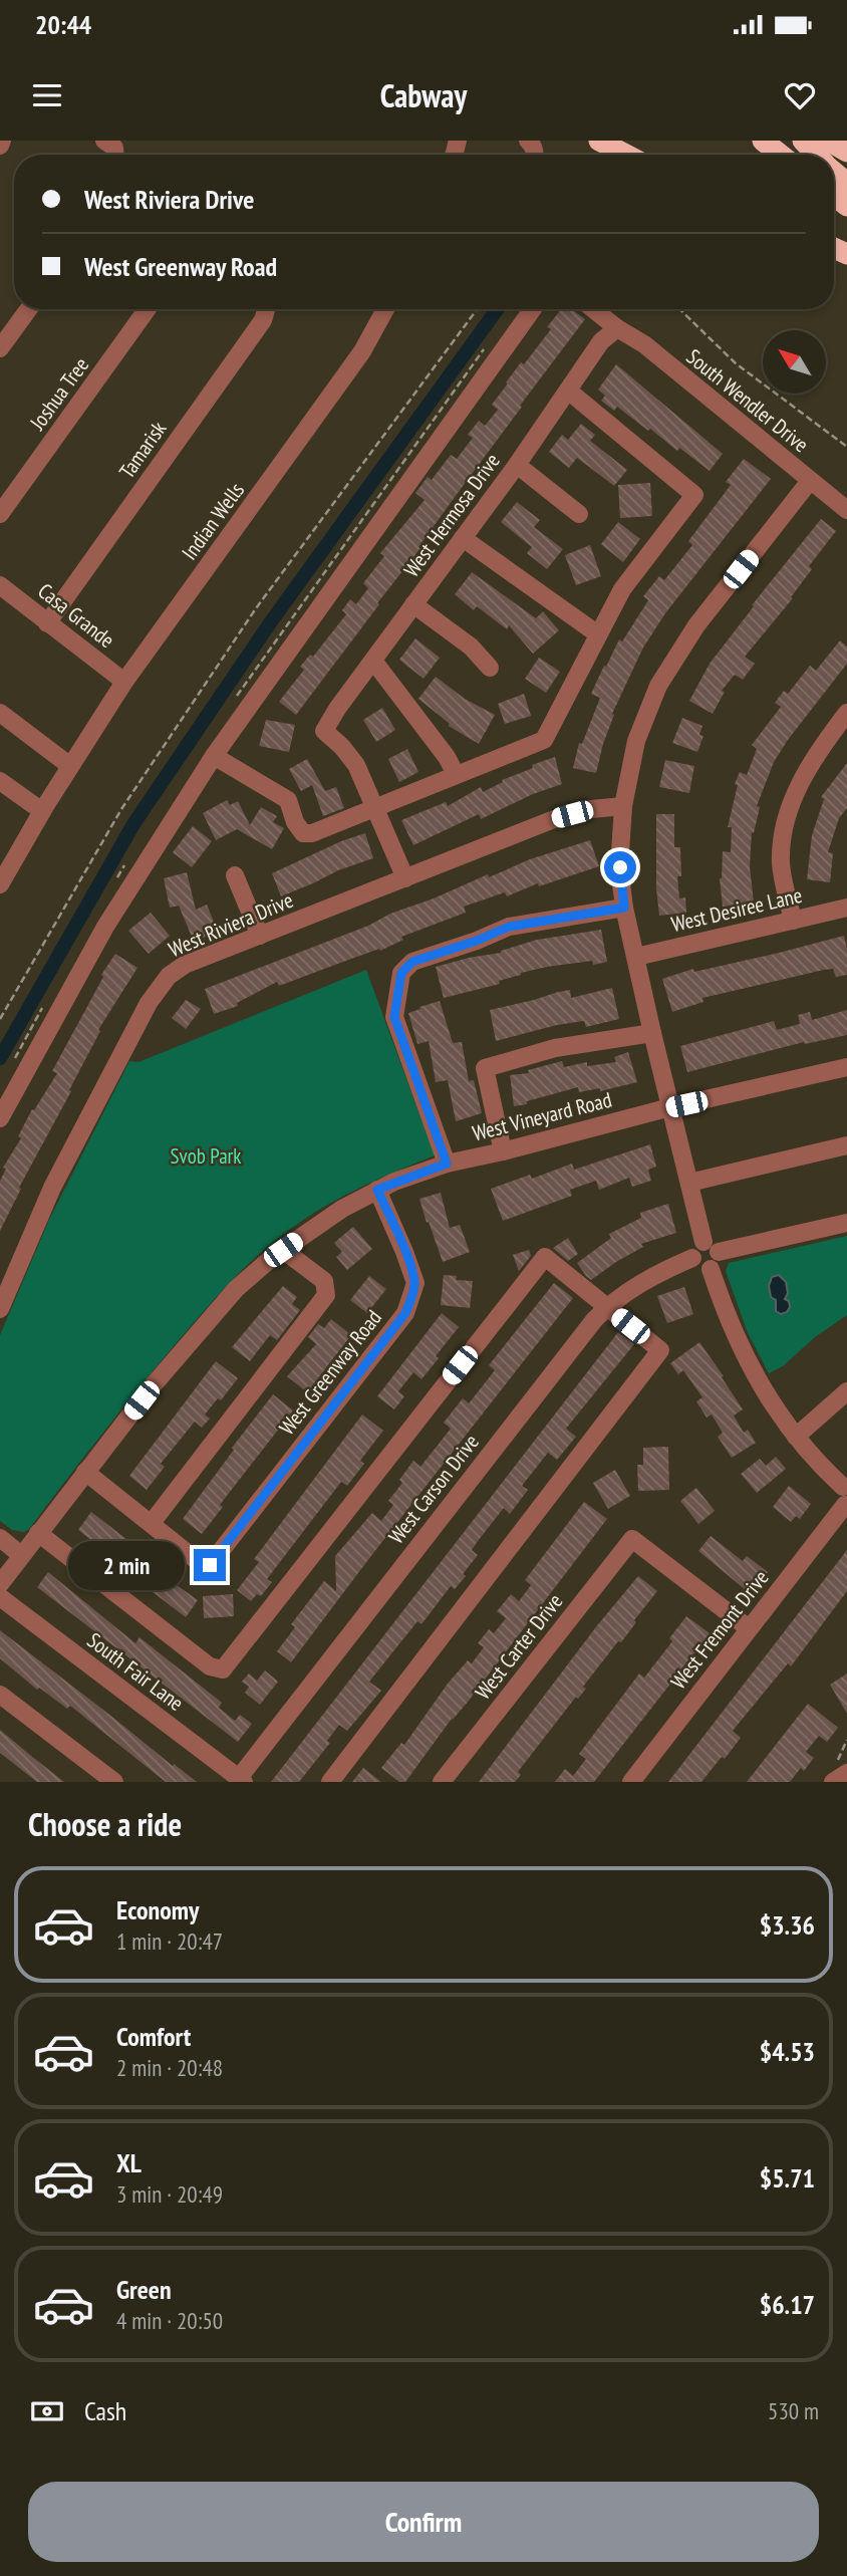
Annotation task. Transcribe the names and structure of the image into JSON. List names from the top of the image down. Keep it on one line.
{"streets":{"street":["Joshua Tree","South Wendler Drive","Tamarisk","West Hermosa Drive","Indian Wells","Casa Grande","West Desiree Lane","West Riviera Drive","West Vineyard Road","West Greenway Road","West Carson Drive","West Fremont Drive","West Carter Drive","South Fair Lane"]},"crossings":[["South Wendler Drive","West Hermosa Drive"],["Tamarisk","Casa Grande"],["Indian Wells","Casa Grande"],["West Vineyard Road","West Greenway Road"],["West Carson Drive","South Fair Lane"],["West Fremont Drive","West Carter Drive"]],"parks":["Svob Park"],"north":"top left","page":{"status":"20:44","header":"Cabway","banner":["West Riviera Drive","West Greenway Road"],"bubble":"2 min","heading":"Choose a ride","list":[{"name":"Economy","note":"1 min · 20:47","value":"$3.36"},{"name":"Comfort","note":"2 min · 20:48","value":"$4.53"},{"name":"XL","note":"3 min · 20:49","value":"$5.71"},{"name":"Green","note":"4 min · 20:50","value":"$6.17"}],"pay":["Cash","530 m"],"buttons":"Confirm"}}
